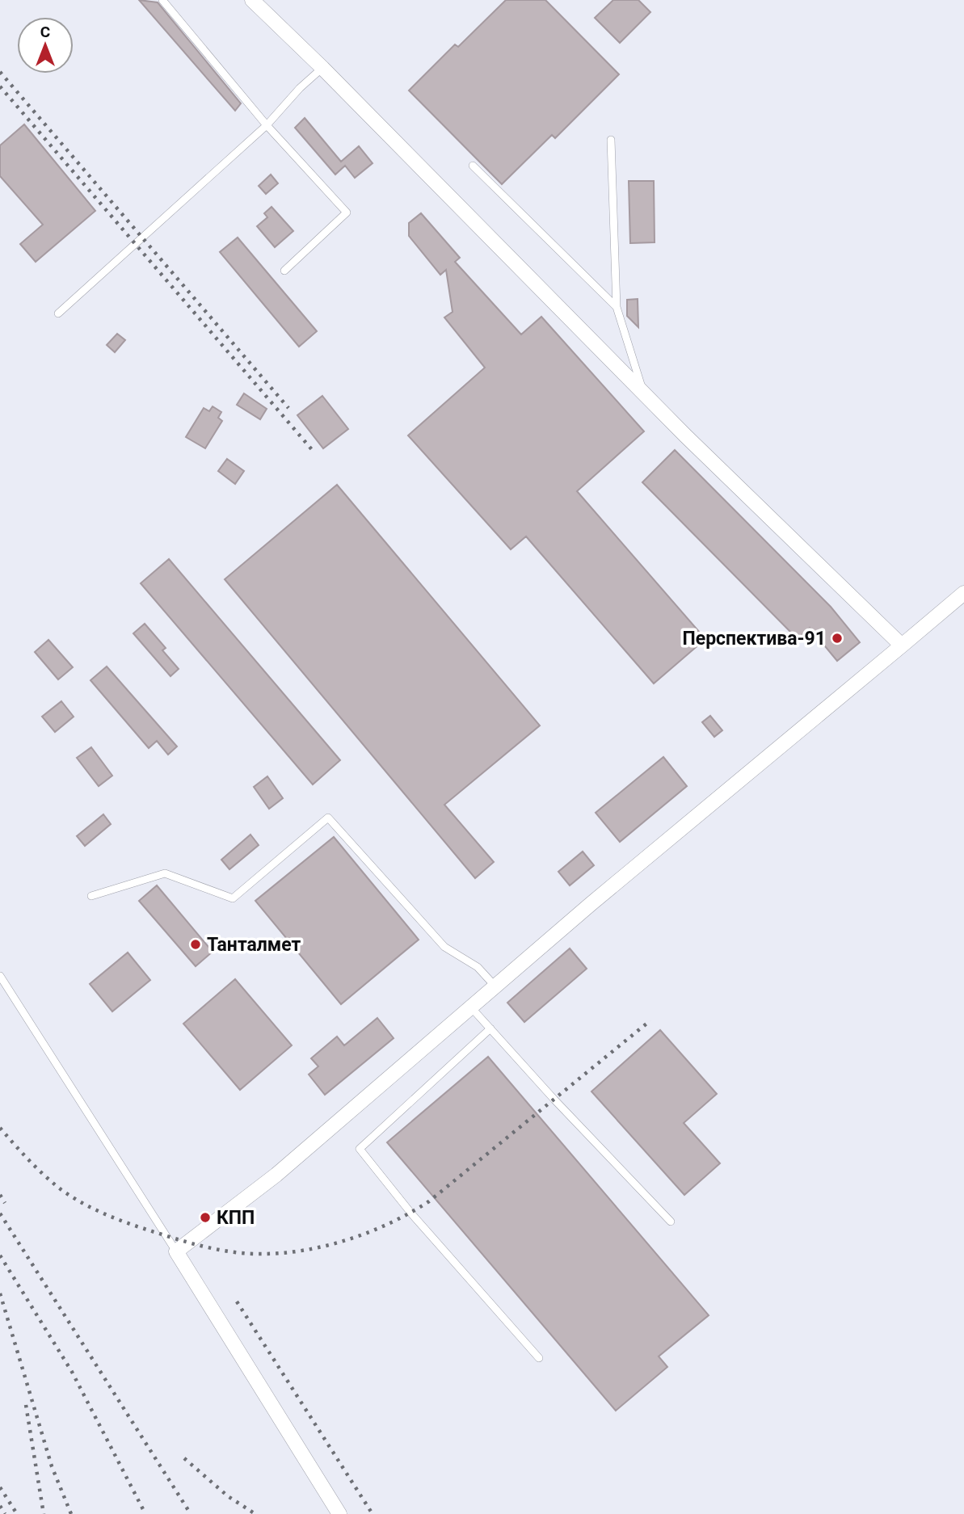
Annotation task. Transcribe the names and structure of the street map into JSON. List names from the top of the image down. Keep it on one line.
{"places":["Перспектива-91","Танталмет","КПП"],"north":"top"}
